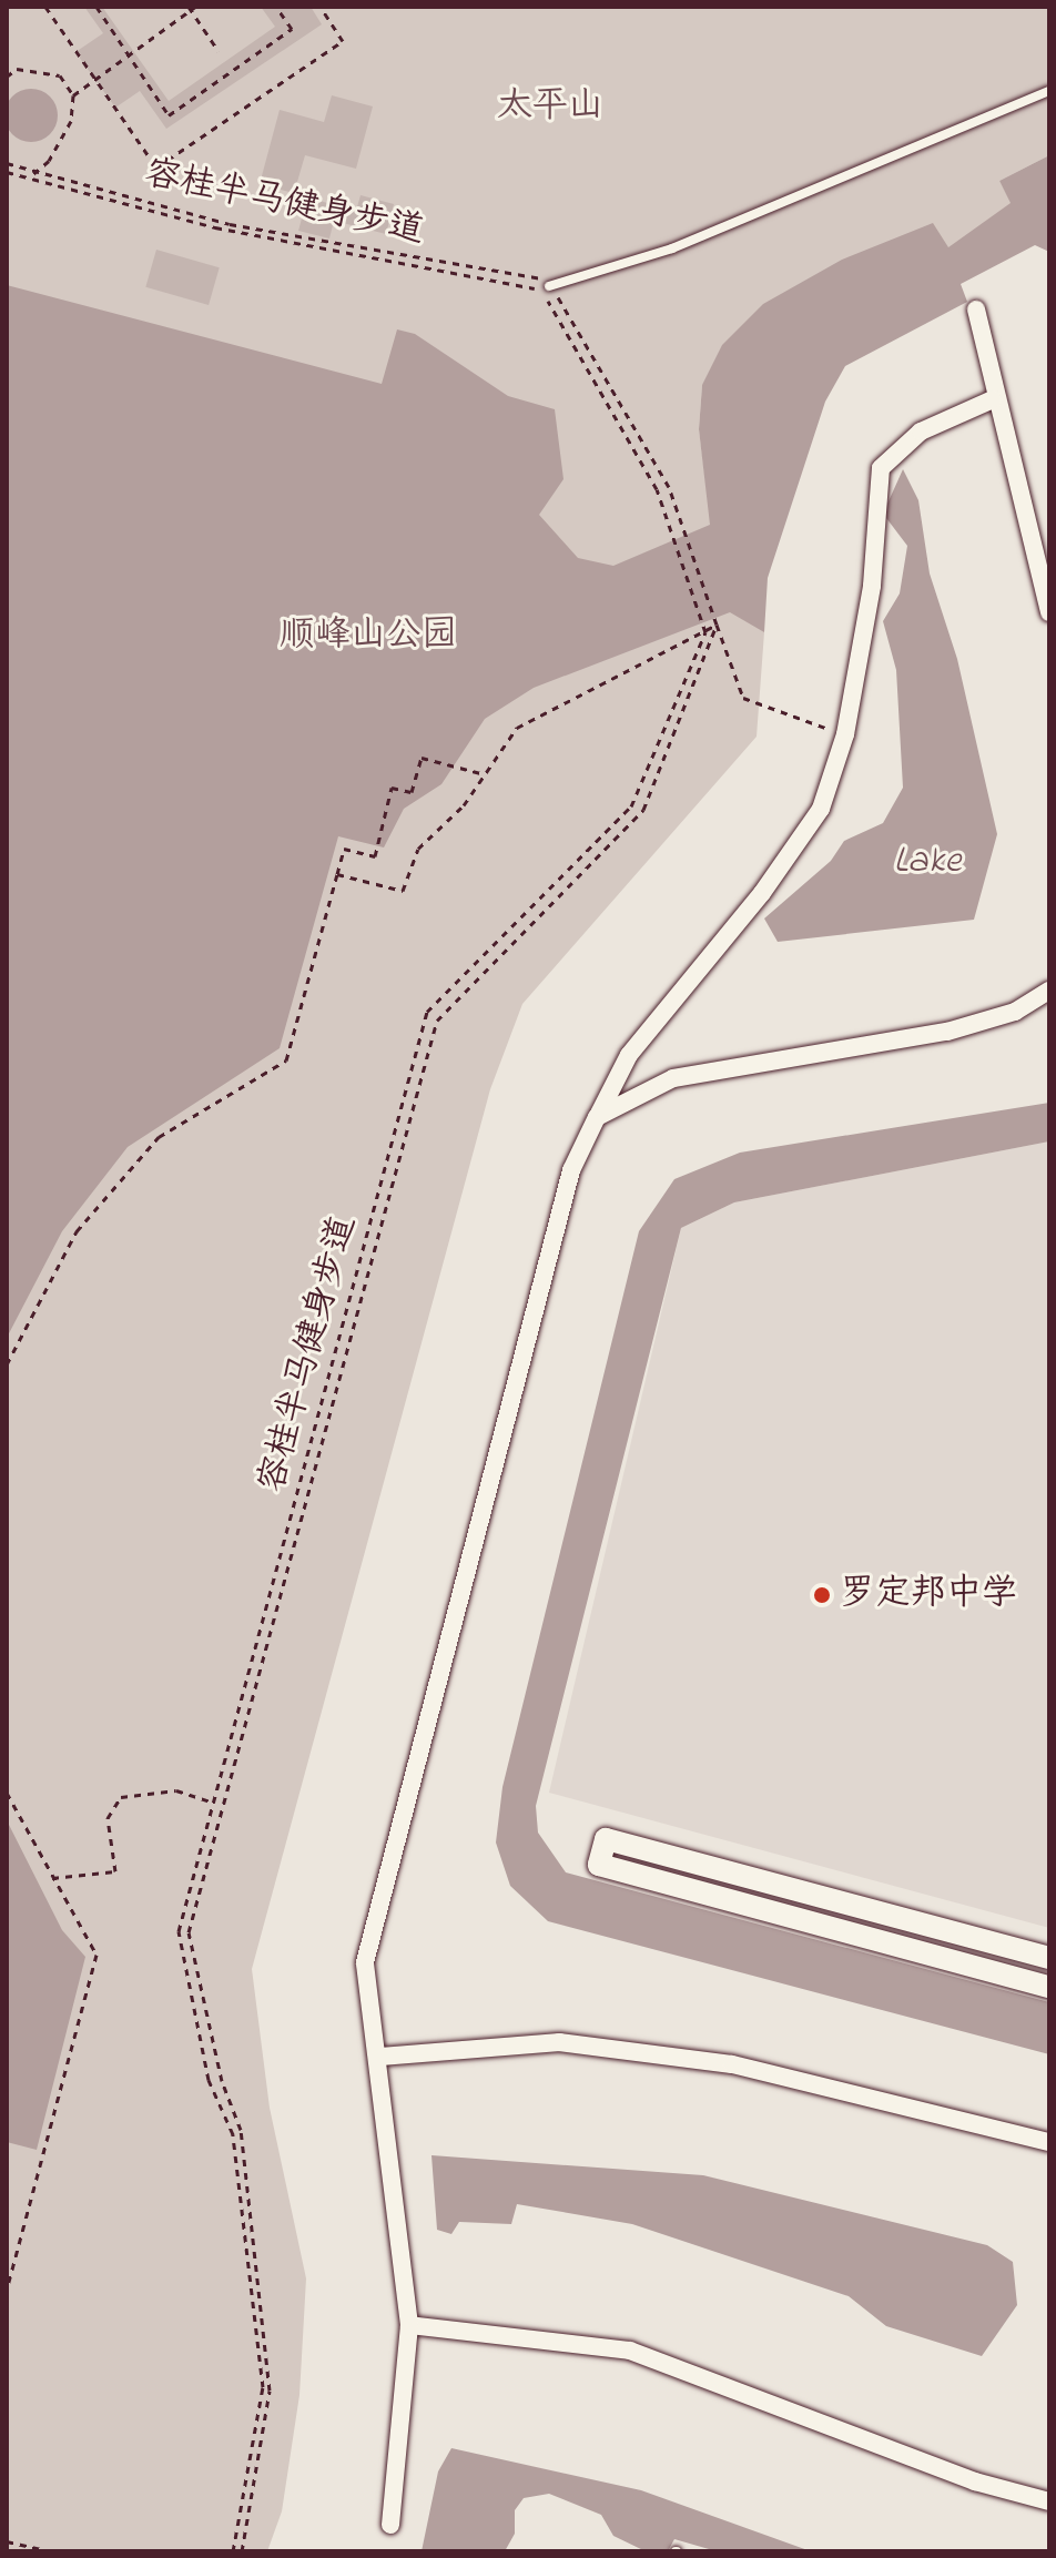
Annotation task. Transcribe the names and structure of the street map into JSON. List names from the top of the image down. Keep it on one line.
{"streets":{"path":["容桂半马健身步道"]},"water":["Lake"],"parks":["太平山","顺峰山公园"],"places":["罗定邦中学"]}
